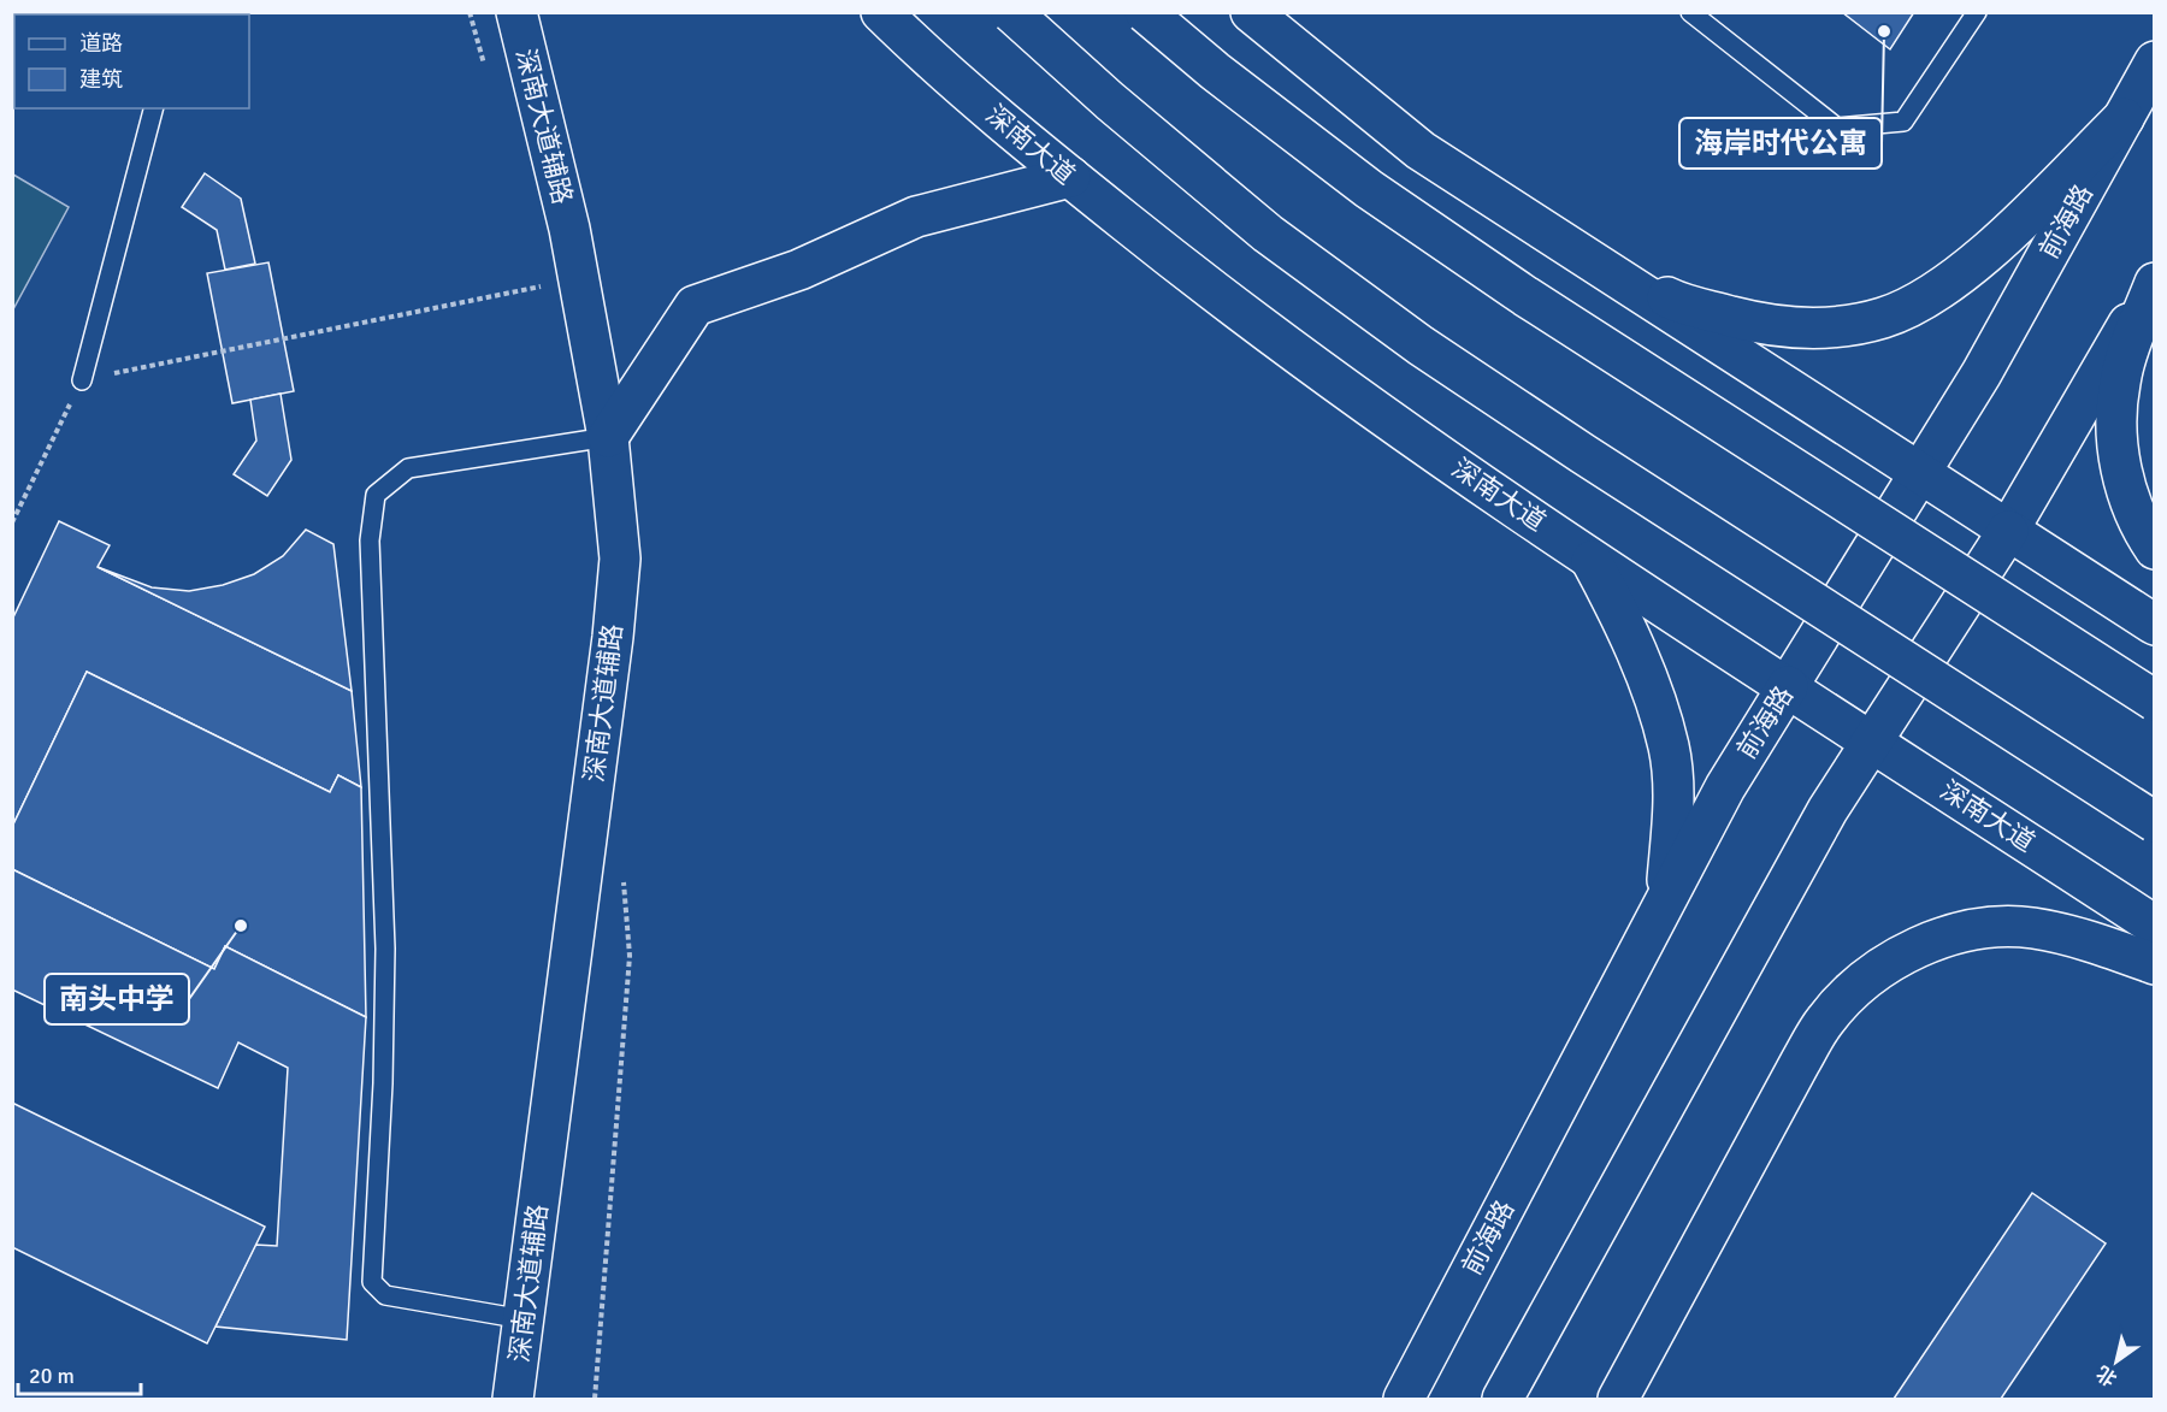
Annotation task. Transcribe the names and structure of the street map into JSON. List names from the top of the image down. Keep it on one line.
{"streets":{"main road":["深南大道辅路","深南大道","前海路"]},"crossings":[["深南大道","前海路"]],"places":["海岸时代公寓","南头中学"],"legend":["道路","建筑"],"scale_bar":"20 m","north":"bottom left"}
